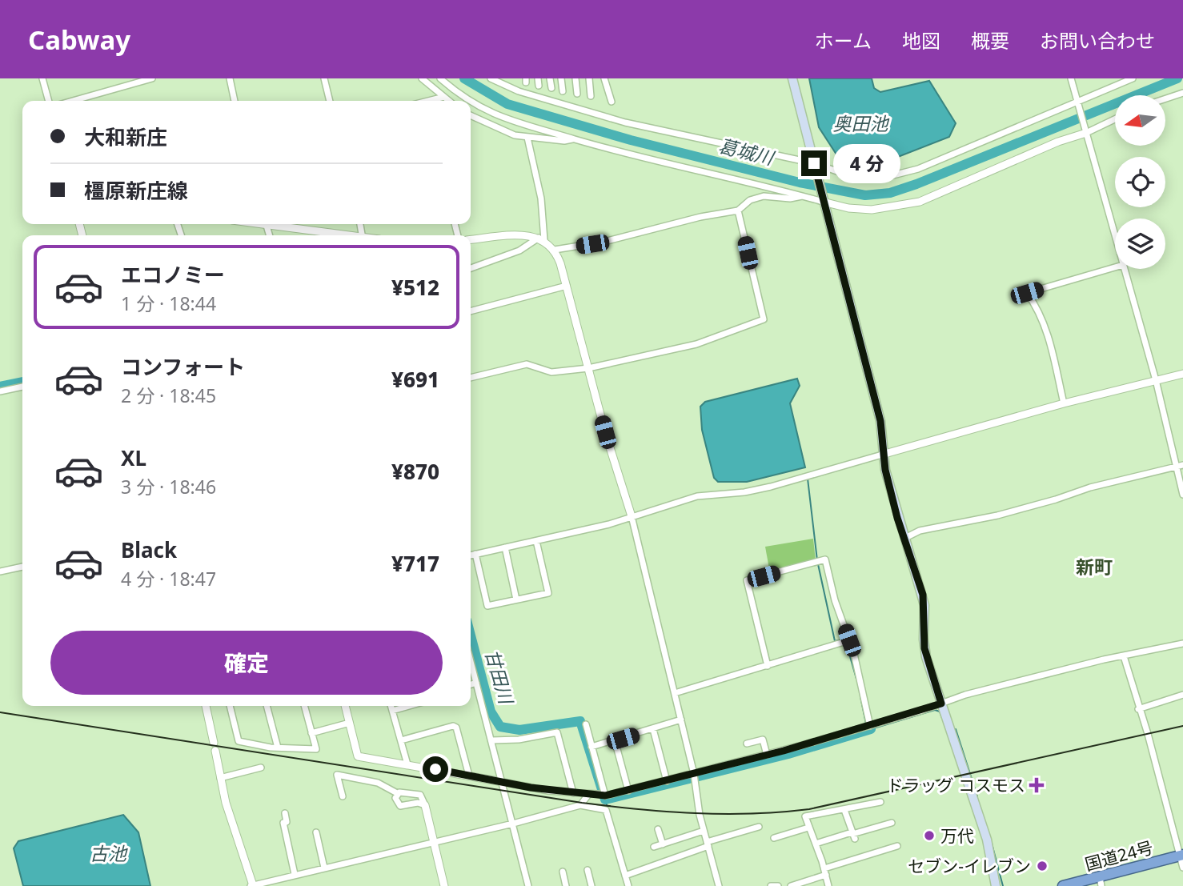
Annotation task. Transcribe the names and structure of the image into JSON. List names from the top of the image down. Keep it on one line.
{"streets":{"highway":["国道24号"]},"districts":["新町"],"water":["奥田池","葛城川","甘田川","古池"],"places":{"health":["ドラッグ コスモス"],"other":["万代","セブン-イレブン"]},"north":"left","page":{"header":"Cabway","nav":["ホーム","地図","概要","お問い合わせ"],"banner":["大和新庄","橿原新庄線"],"bubble":"4 分","list":[{"name":"エコノミー","note":"1 分 · 18:44","value":"¥512"},{"name":"コンフォート","note":"2 分 · 18:45","value":"¥691"},{"name":"XL","note":"3 分 · 18:46","value":"¥870"},{"name":"Black","note":"4 分 · 18:47","value":"¥717"}],"buttons":"確定"}}
